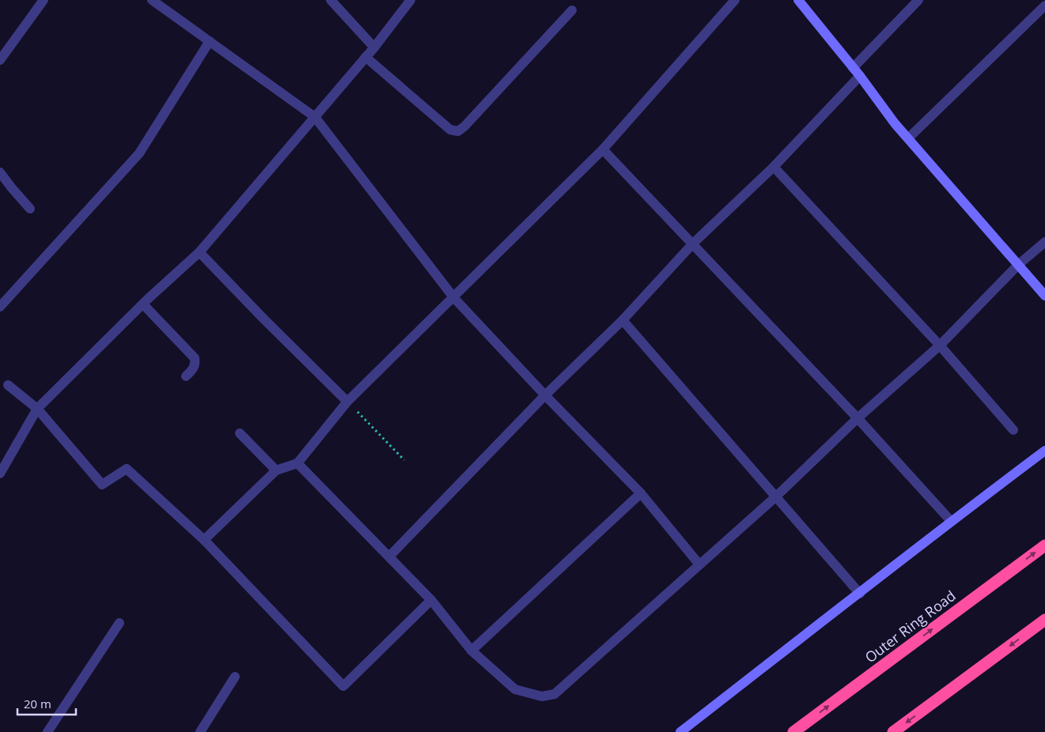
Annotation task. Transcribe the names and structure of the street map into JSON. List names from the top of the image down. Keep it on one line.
{"streets":{"highway":["Outer Ring Road"]},"scale_bar":"20 m"}
